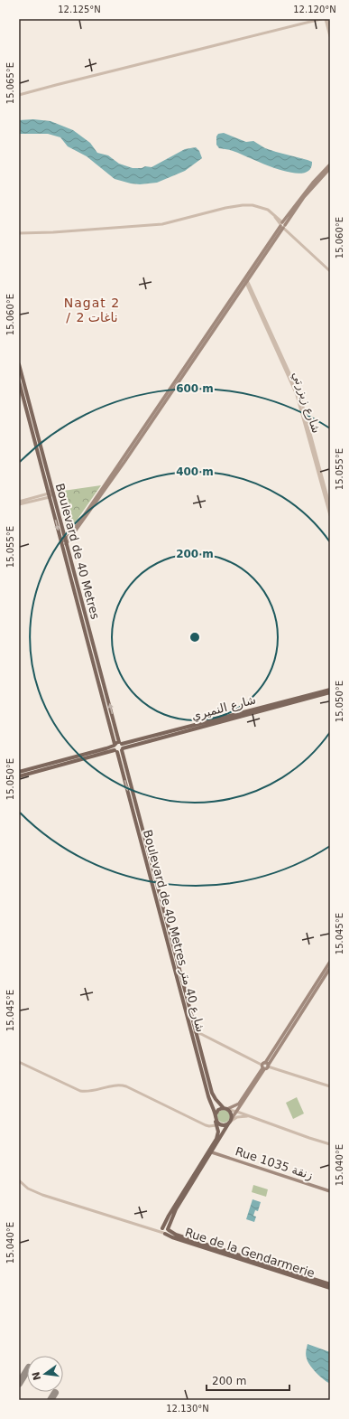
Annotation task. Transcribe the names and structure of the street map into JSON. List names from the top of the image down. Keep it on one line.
{"streets":{"main road":["Boulevard de 40 Metres","شارع النميري","Boulevard de 40 Metres شارع 40 متر","Rue 1035 زنقة","Rue de la Gendarmerie"],"street":["شارع زيزرتي"]},"crossings":[["Boulevard de 40 Metres","شارع النميري"],["Boulevard de 40 Metres","Boulevard de 40 Metres شارع 40 متر"],["شارع النميري","Boulevard de 40 Metres شارع 40 متر"]],"districts":["Nagat 2 / ناغات 2"],"scale_bar":"200 m","north":"left","coordinates":["12.125°N","12.120°N","15.065°E","15.060°E","15.055°E","15.050°E","15.045°E","15.040°E","12.130°N"],"rings":["600 m","400 m","200 m"]}
